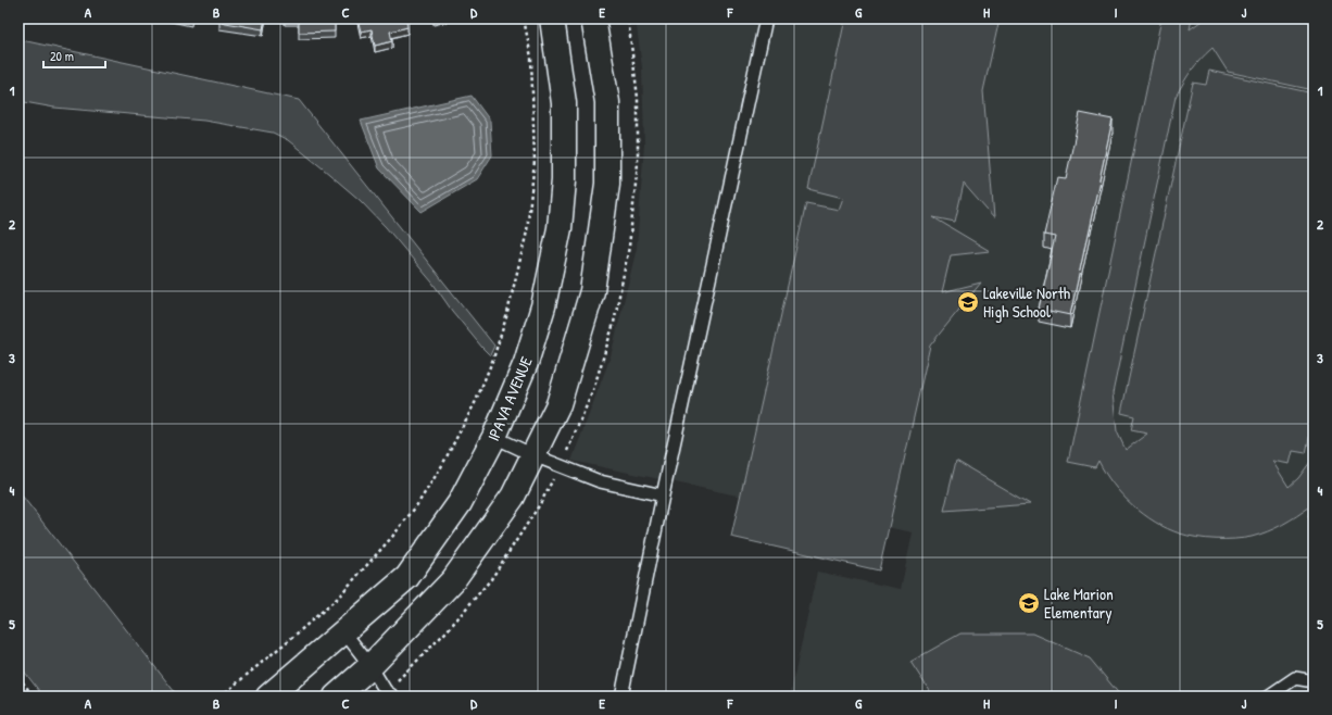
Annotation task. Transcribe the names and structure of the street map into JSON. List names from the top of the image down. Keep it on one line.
{"streets":{"street":["IPAVA AVENUE"]},"places":{"school or university":["Lakeville North High School","Lake Marion Elementary"]},"scale_bar":"20 m","grid":{"columns":["A","B","C","D","E","F","G","H","I","J"],"rows":["1","2","3","4","5"]}}
